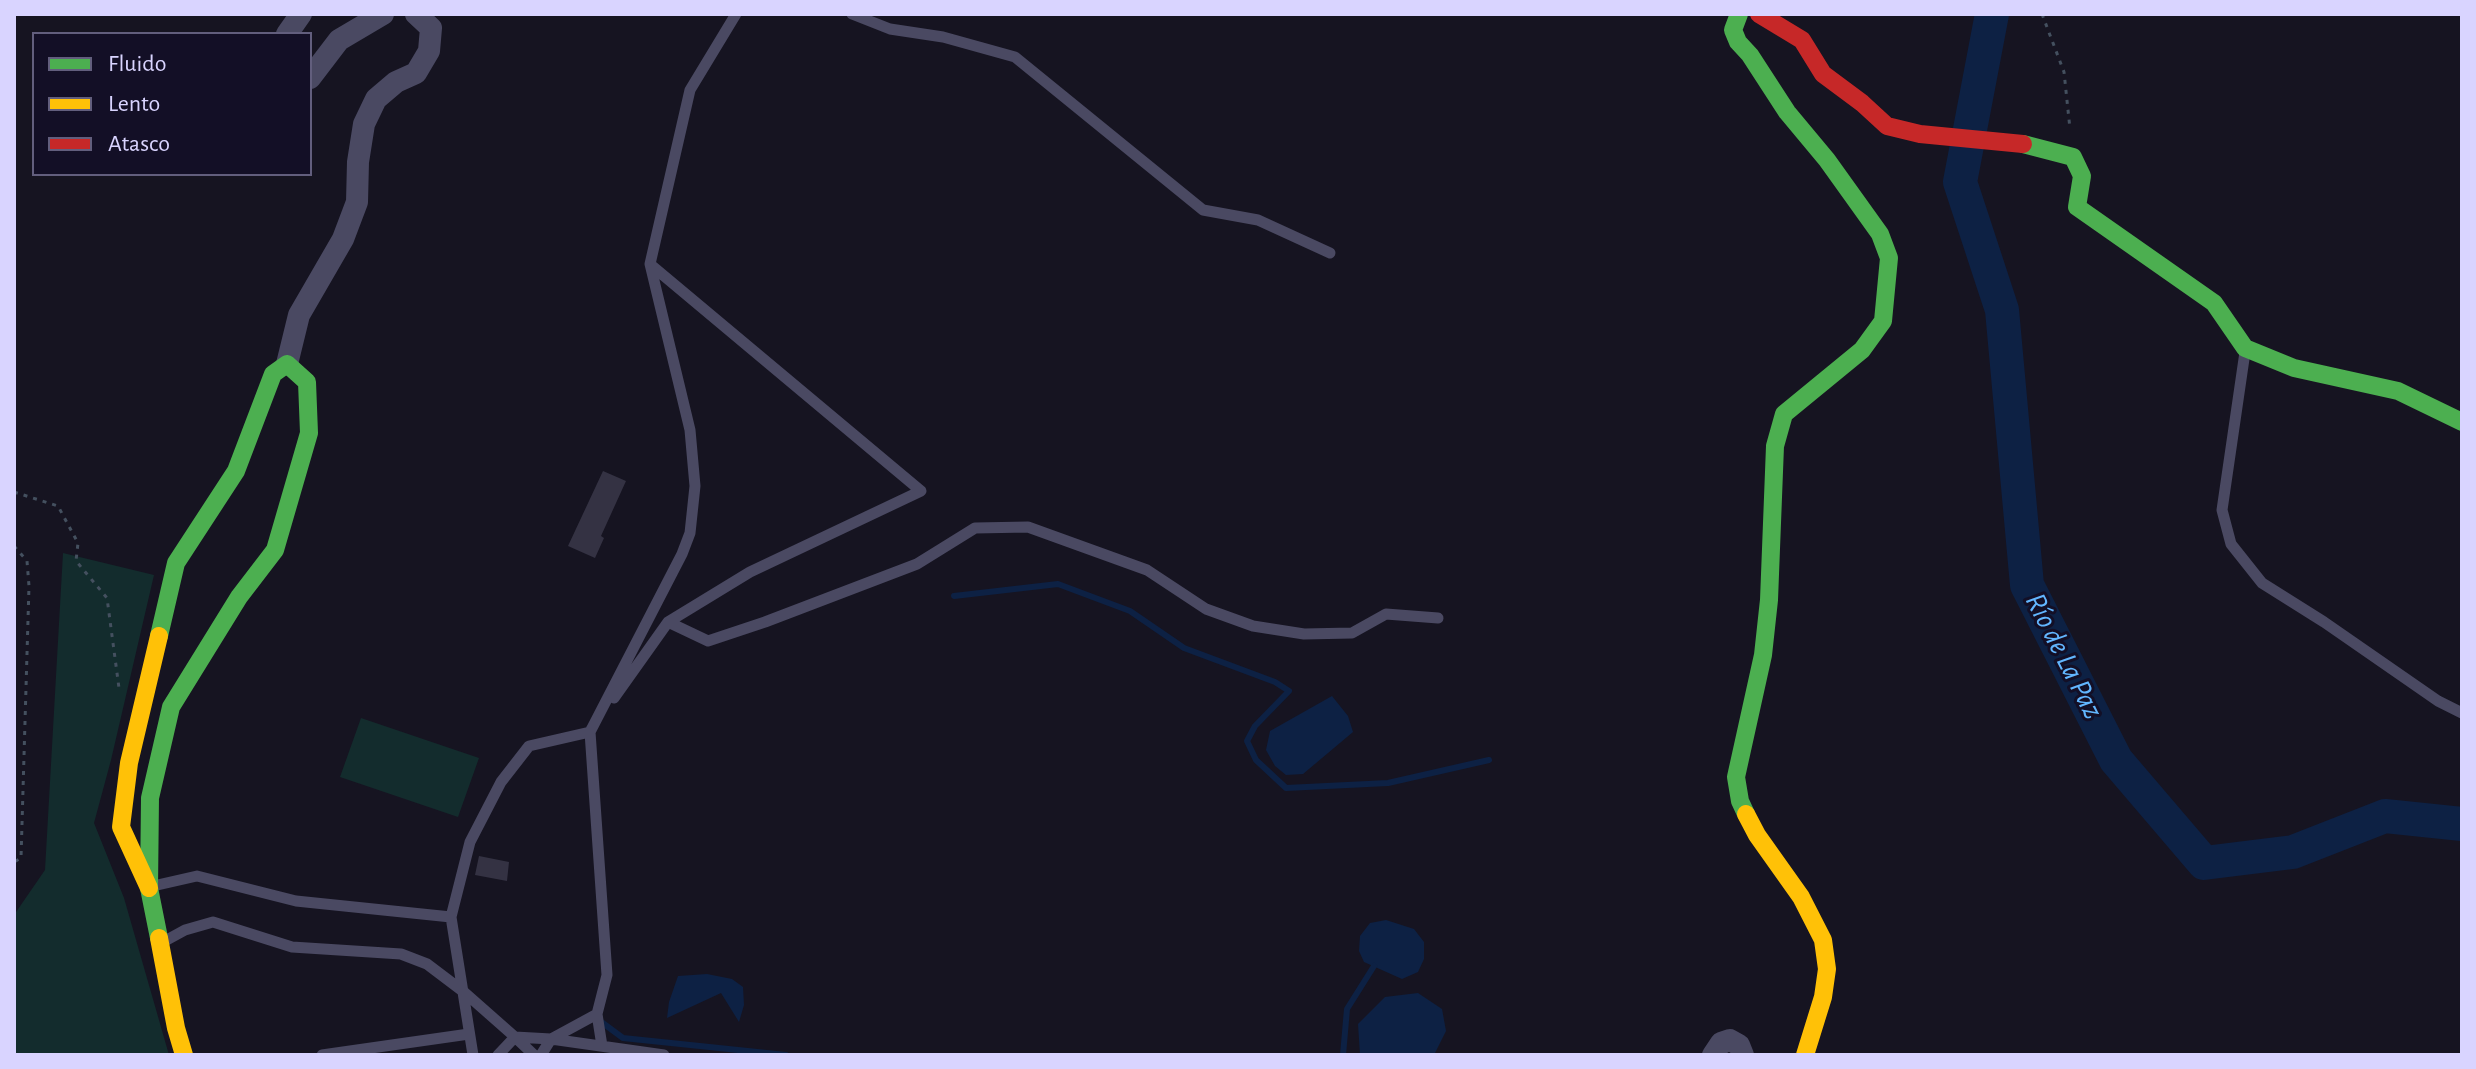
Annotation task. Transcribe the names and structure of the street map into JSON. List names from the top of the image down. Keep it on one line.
{"water":["Río de La Paz"],"legend":["Fluido","Lento","Atasco"]}
